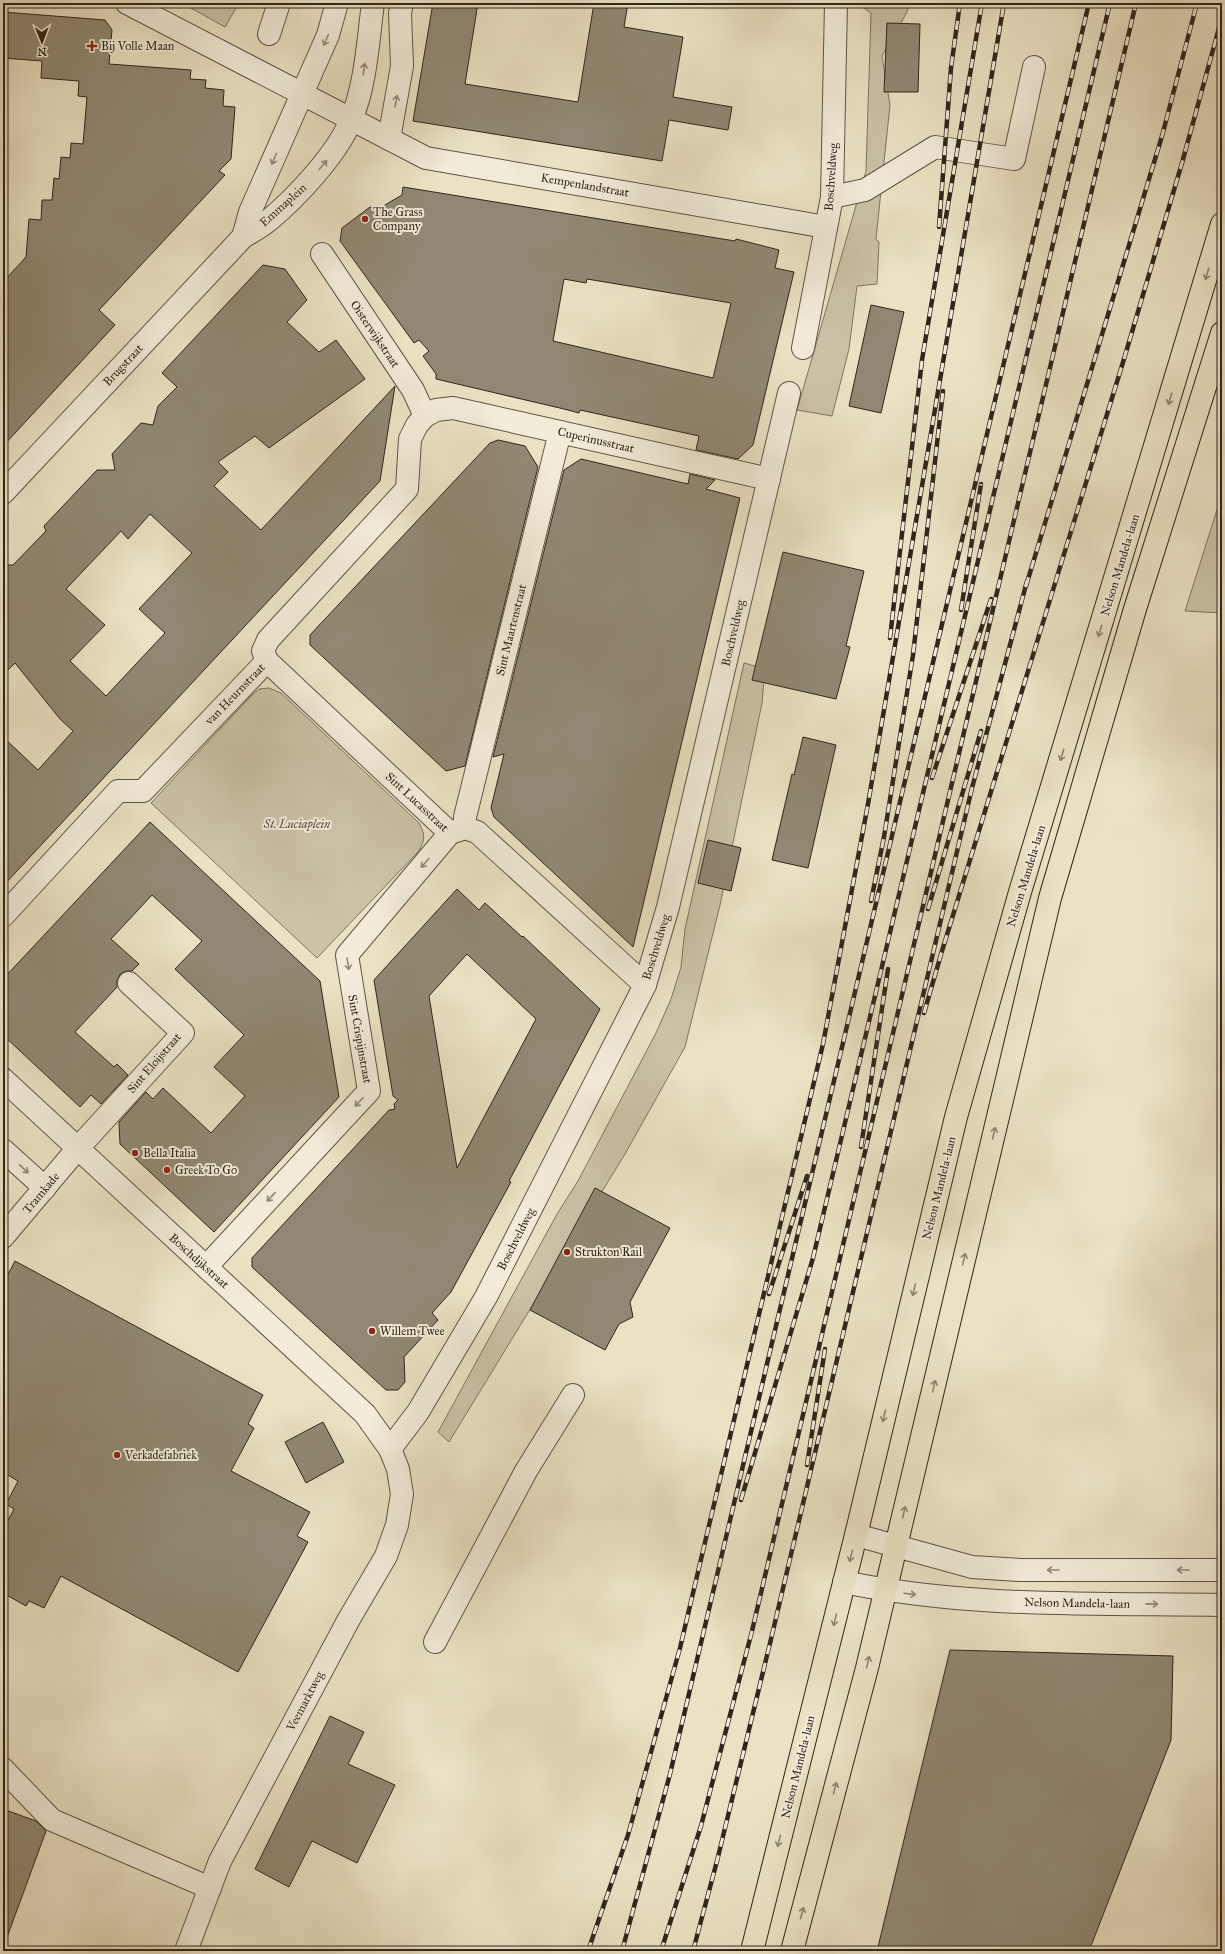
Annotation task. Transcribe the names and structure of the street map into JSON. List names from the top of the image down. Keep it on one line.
{"streets":{"main road":["Nelson Mandela-laan"],"street":["Boschveldweg","Kempenlandstraat","Emmaplein","Oisterwijkstraat","Brugstraat","Cuperinusstraat","Sint Maartenstraat","van Heurnstraat","Sint Lucasstraat","Sint Crispijnstraat","Sint Eloijstraat","Tramkade","Boschdijkstraat","Veemarktweg"]},"crossings":[["Boschveldweg","Kempenlandstraat"],["Boschveldweg","Cuperinusstraat"],["Boschveldweg","Sint Lucasstraat"],["Boschveldweg","Boschdijkstraat"],["Boschveldweg","Veemarktweg"],["Kempenlandstraat","Emmaplein"],["Emmaplein","Brugstraat"],["Oisterwijkstraat","Cuperinusstraat"],["Oisterwijkstraat","van Heurnstraat"],["Cuperinusstraat","Sint Maartenstraat"],["Cuperinusstraat","van Heurnstraat"],["Sint Maartenstraat","Sint Lucasstraat"],["Sint Maartenstraat","Sint Crispijnstraat"],["van Heurnstraat","Sint Lucasstraat"],["Sint Lucasstraat","Sint Crispijnstraat"],["Sint Crispijnstraat","Boschdijkstraat"],["Sint Eloijstraat","Tramkade"],["Sint Eloijstraat","Boschdijkstraat"],["Tramkade","Boschdijkstraat"],["Boschdijkstraat","Veemarktweg"]],"one_way":["Sint Crispijnstraat"],"parks":["St. Luciaplein"],"places":{"health":["Bij Volle Maan"],"other":["The Grass Company","Bella Italia","Greek To Go","Strukton Rail","Willem Twee","Verkadefabriek"]},"north":"bottom"}
